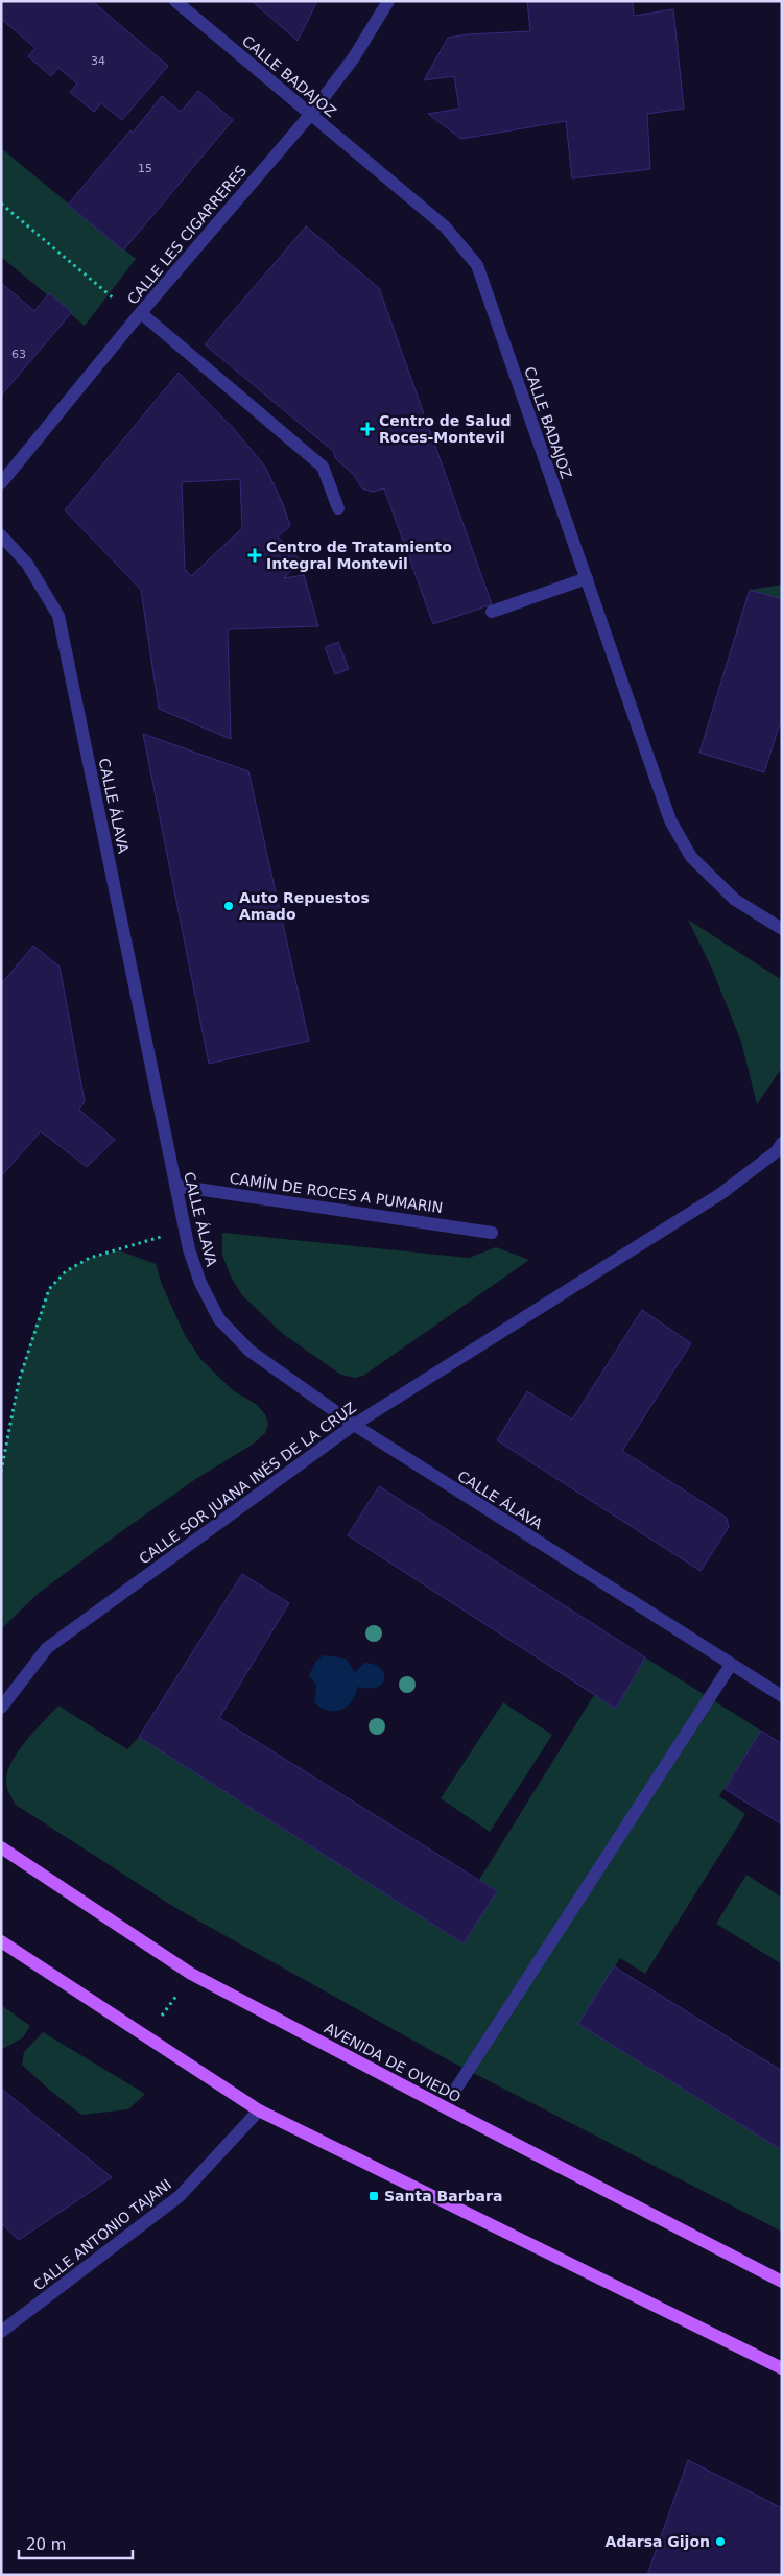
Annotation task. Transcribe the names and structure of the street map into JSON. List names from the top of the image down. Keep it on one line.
{"streets":{"main road":["AVENIDA DE OVIEDO"],"street":["CALLE BADAJOZ","CALLE LES CIGARRERES","CALLE ÁLAVA","CAMÍN DE ROCES A PUMARIN","CALLE SOR JUANA INÉS DE LA CRUZ","CALLE ANTONIO TAJANI"]},"crossings":[["CALLE BADAJOZ","CALLE LES CIGARRERES"],["CALLE ÁLAVA","CAMÍN DE ROCES A PUMARIN"],["CALLE ÁLAVA","CALLE SOR JUANA INÉS DE LA CRUZ"]],"places":{"health":["Centro de Salud Roces-Montevil","Centro de Tratamiento Integral Montevil"],"other":["Auto Repuestos Amado","Adarsa Gijon"],"transit":["Santa Barbara"]},"house_numbers":["34","15","63"],"scale_bar":"20 m"}
